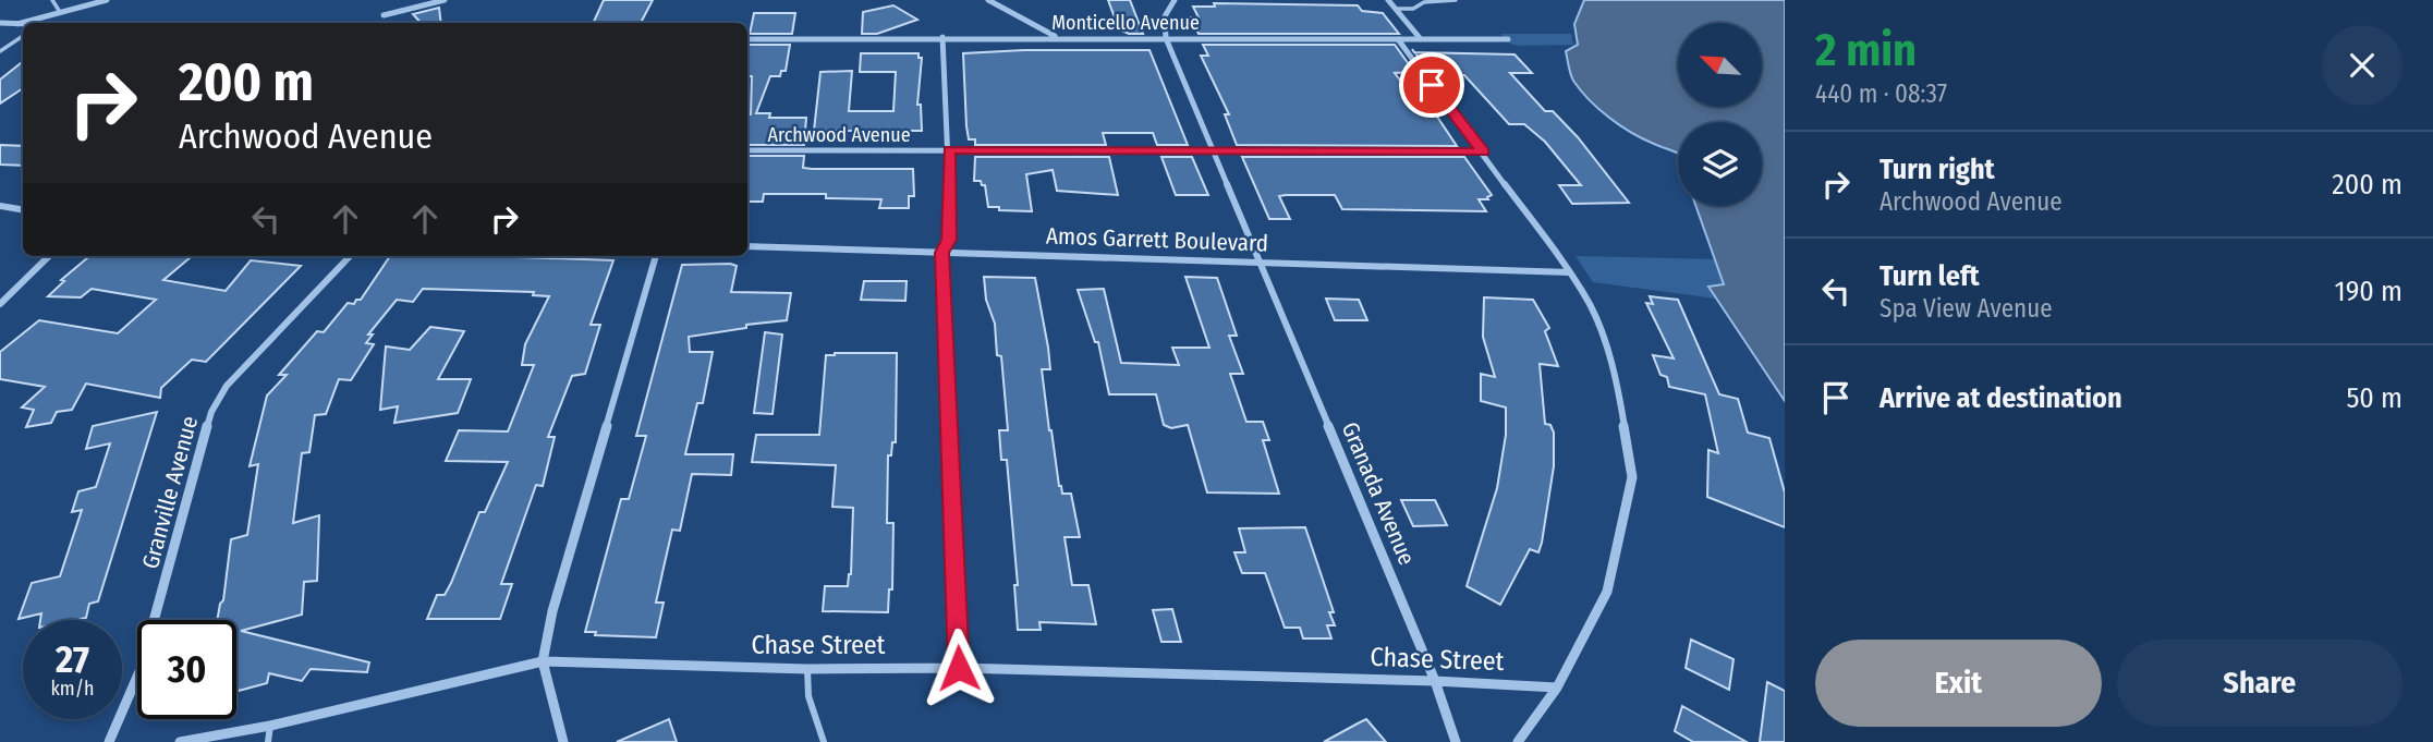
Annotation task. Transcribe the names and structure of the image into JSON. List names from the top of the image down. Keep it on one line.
{"streets":{"street":["Monticello Avenue","Archwood Avenue","Amos Garrett Boulevard","Granville Avenue","Granada Avenue","Chase Street"]},"crossings":[["Archwood Avenue","Granada Avenue"],["Amos Garrett Boulevard","Granada Avenue"],["Granada Avenue","Chase Street"]],"north":"top left","page":{"heading":["2 min","440 m · 08:37"],"turn":["200 m","Archwood Avenue"],"list":[{"name":"Turn right","note":"Archwood Avenue","value":"200 m"},{"name":"Turn left","note":"Spa View Avenue","value":"190 m"},{"name":"Arrive at destination","value":"50 m"}],"speed":"27 km/h","limit":"30","buttons":["Exit","Share"]}}
